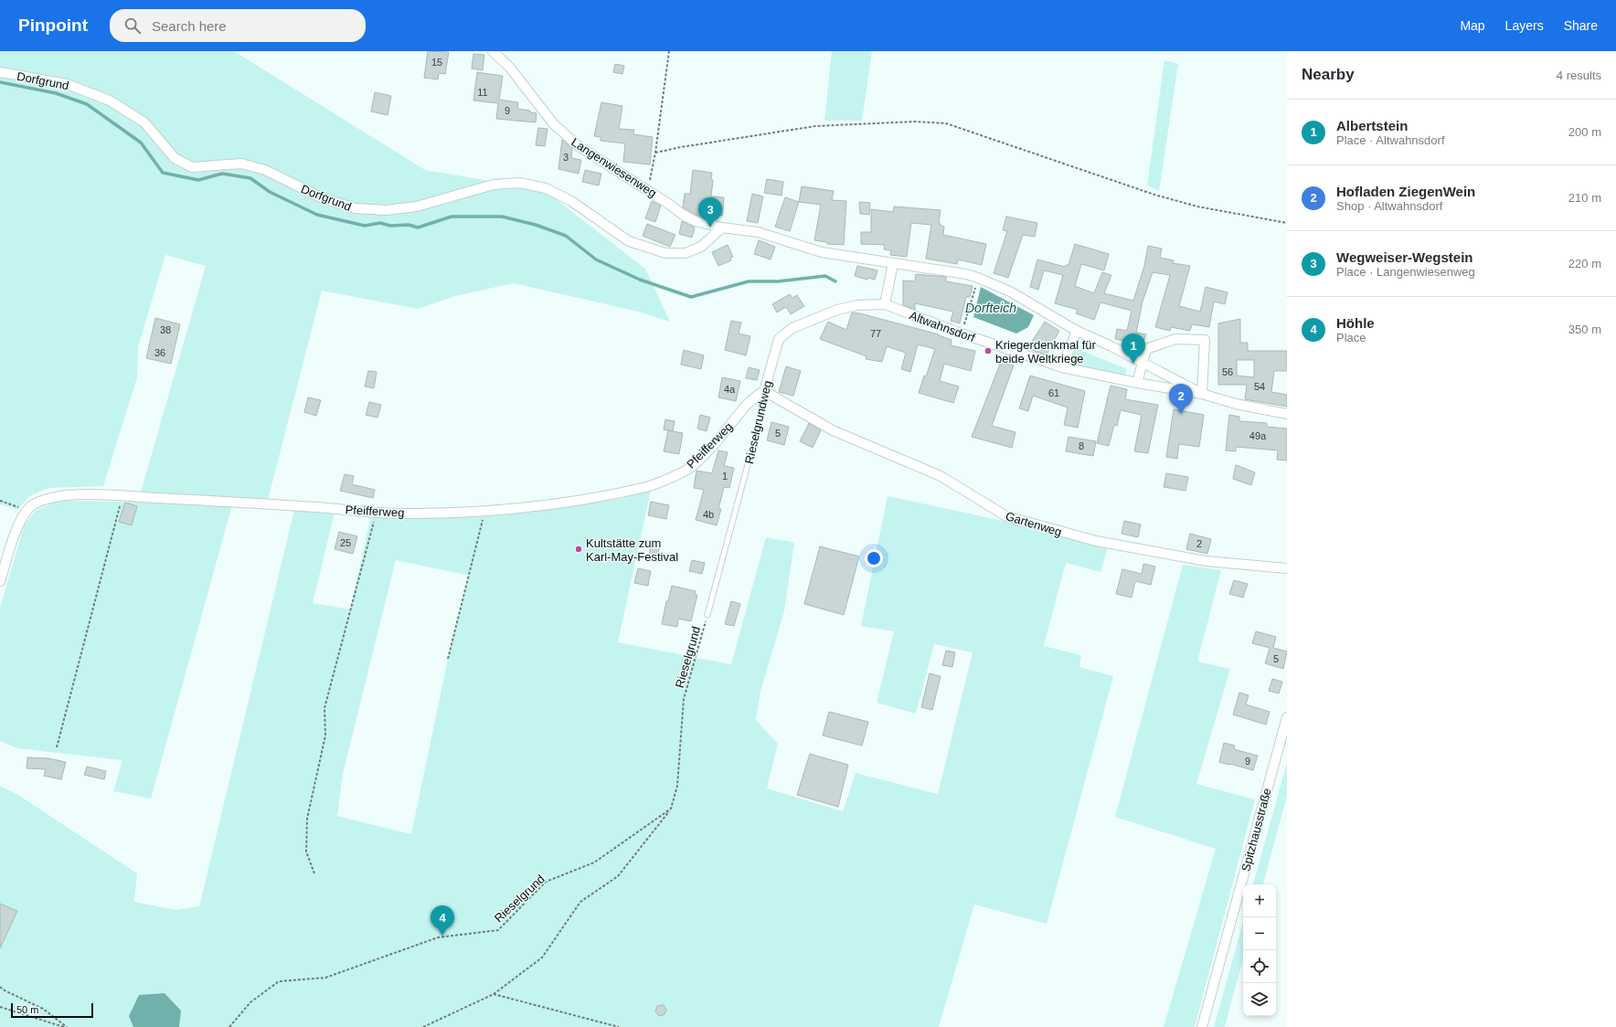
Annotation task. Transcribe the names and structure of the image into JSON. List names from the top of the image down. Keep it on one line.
{"streets":{"street":["Dorfgrund","Langenwiesenweg","Altwahnsdorf","Rieselgrundweg","Pfeifferweg","Gartenweg","Spitzhausstraße"],"path":["Rieselgrund"]},"crossings":[["Dorfgrund","Langenwiesenweg"],["Dorfgrund","Altwahnsdorf"],["Langenwiesenweg","Altwahnsdorf"],["Altwahnsdorf","Rieselgrundweg"],["Rieselgrundweg","Pfeifferweg"],["Rieselgrundweg","Gartenweg"],["Rieselgrundweg","Rieselgrund"],["Pfeifferweg","Gartenweg"]],"water":["Dorfteich"],"places":["Kriegerdenkmal für beide Weltkriege","Kultstätte zum Karl-May-Festival"],"house_numbers":["15","11","9","3","38","77","36","56","54","4a","61","5","49a","8","1","4b","25","2","5","9"],"scale_bar":"50 m","page":{"header":"Pinpoint","search":"Search here","nav":["Map","Layers","Share"],"heading":["Nearby","4 results"],"list":[{"mark":"1","name":"Albertstein","note":"Place · Altwahnsdorf","value":"200 m"},{"mark":"2","name":"Hofladen ZiegenWein","note":"Shop · Altwahnsdorf","value":"210 m"},{"mark":"3","name":"Wegweiser-Wegstein","note":"Place · Langenwiesenweg","value":"220 m"},{"mark":"4","name":"Höhle","note":"Place","value":"350 m"}],"pins":["3","1","2","4"],"map_buttons":["+","−"],"scale":"50 m"}}
